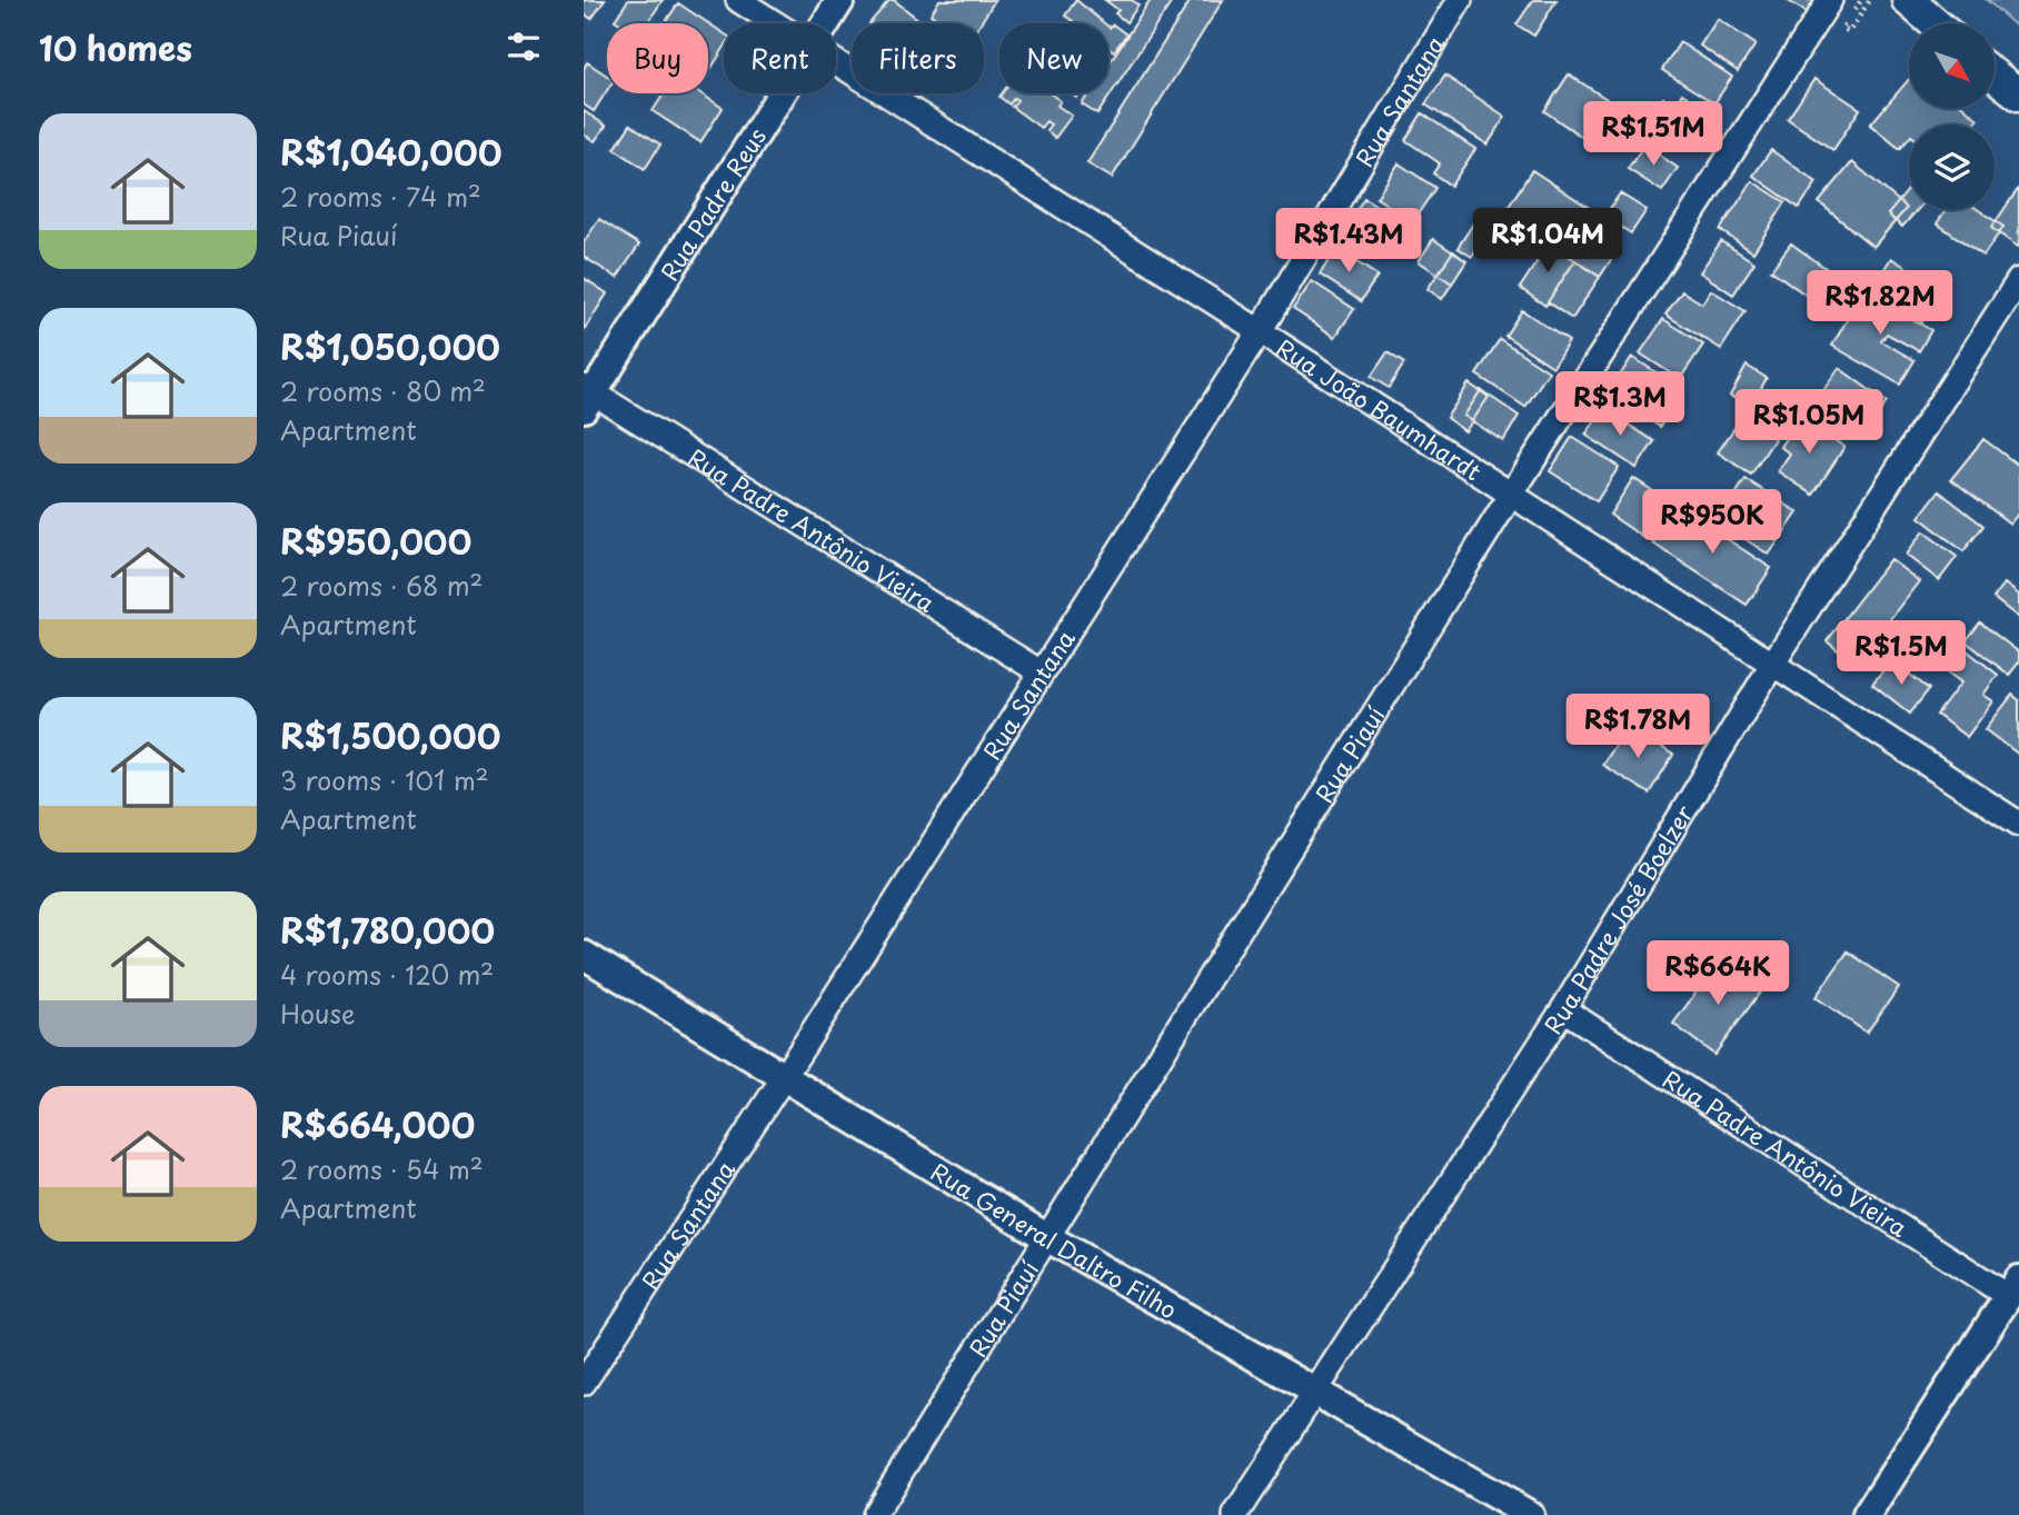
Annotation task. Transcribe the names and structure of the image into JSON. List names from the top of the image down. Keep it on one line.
{"streets":{"street":["Rua Santana","Rua Padre Reus","Rua João Baumhardt","Rua Padre Antônio Vieira","Rua Piauí","Rua Padre José Boelzer","Rua General Daltro Filho"]},"crossings":[["Rua Santana","Rua João Baumhardt"],["Rua Santana","Rua Padre Antônio Vieira"],["Rua Santana","Rua General Daltro Filho"],["Rua Padre Reus","Rua Padre Antônio Vieira"],["Rua João Baumhardt","Rua Piauí"],["Rua João Baumhardt","Rua Padre José Boelzer"],["Rua Padre Antônio Vieira","Rua Padre José Boelzer"],["Rua Piauí","Rua General Daltro Filho"],["Rua Padre José Boelzer","Rua General Daltro Filho"]],"north":"bottom right","page":{"heading":"10 homes","chip":["Buy","Rent","Filters","New"],"list":[{"name":"R$1,040,000","note":"2 rooms · 74 m² · Rua Piauí"},{"name":"R$1,050,000","note":"2 rooms · 80 m² · Apartment"},{"name":"R$950,000","note":"2 rooms · 68 m² · Apartment"},{"name":"R$1,500,000","note":"3 rooms · 101 m² · Apartment"},{"name":"R$1,780,000","note":"4 rooms · 120 m² · House"},{"name":"R$664,000","note":"2 rooms · 54 m² · Apartment"}],"price":["R$1.51M","R$1.43M","R$1.04M","R$1.82M","R$1.3M","R$1.05M","R$950K","R$1.5M","R$1.78M","R$664K"]}}
